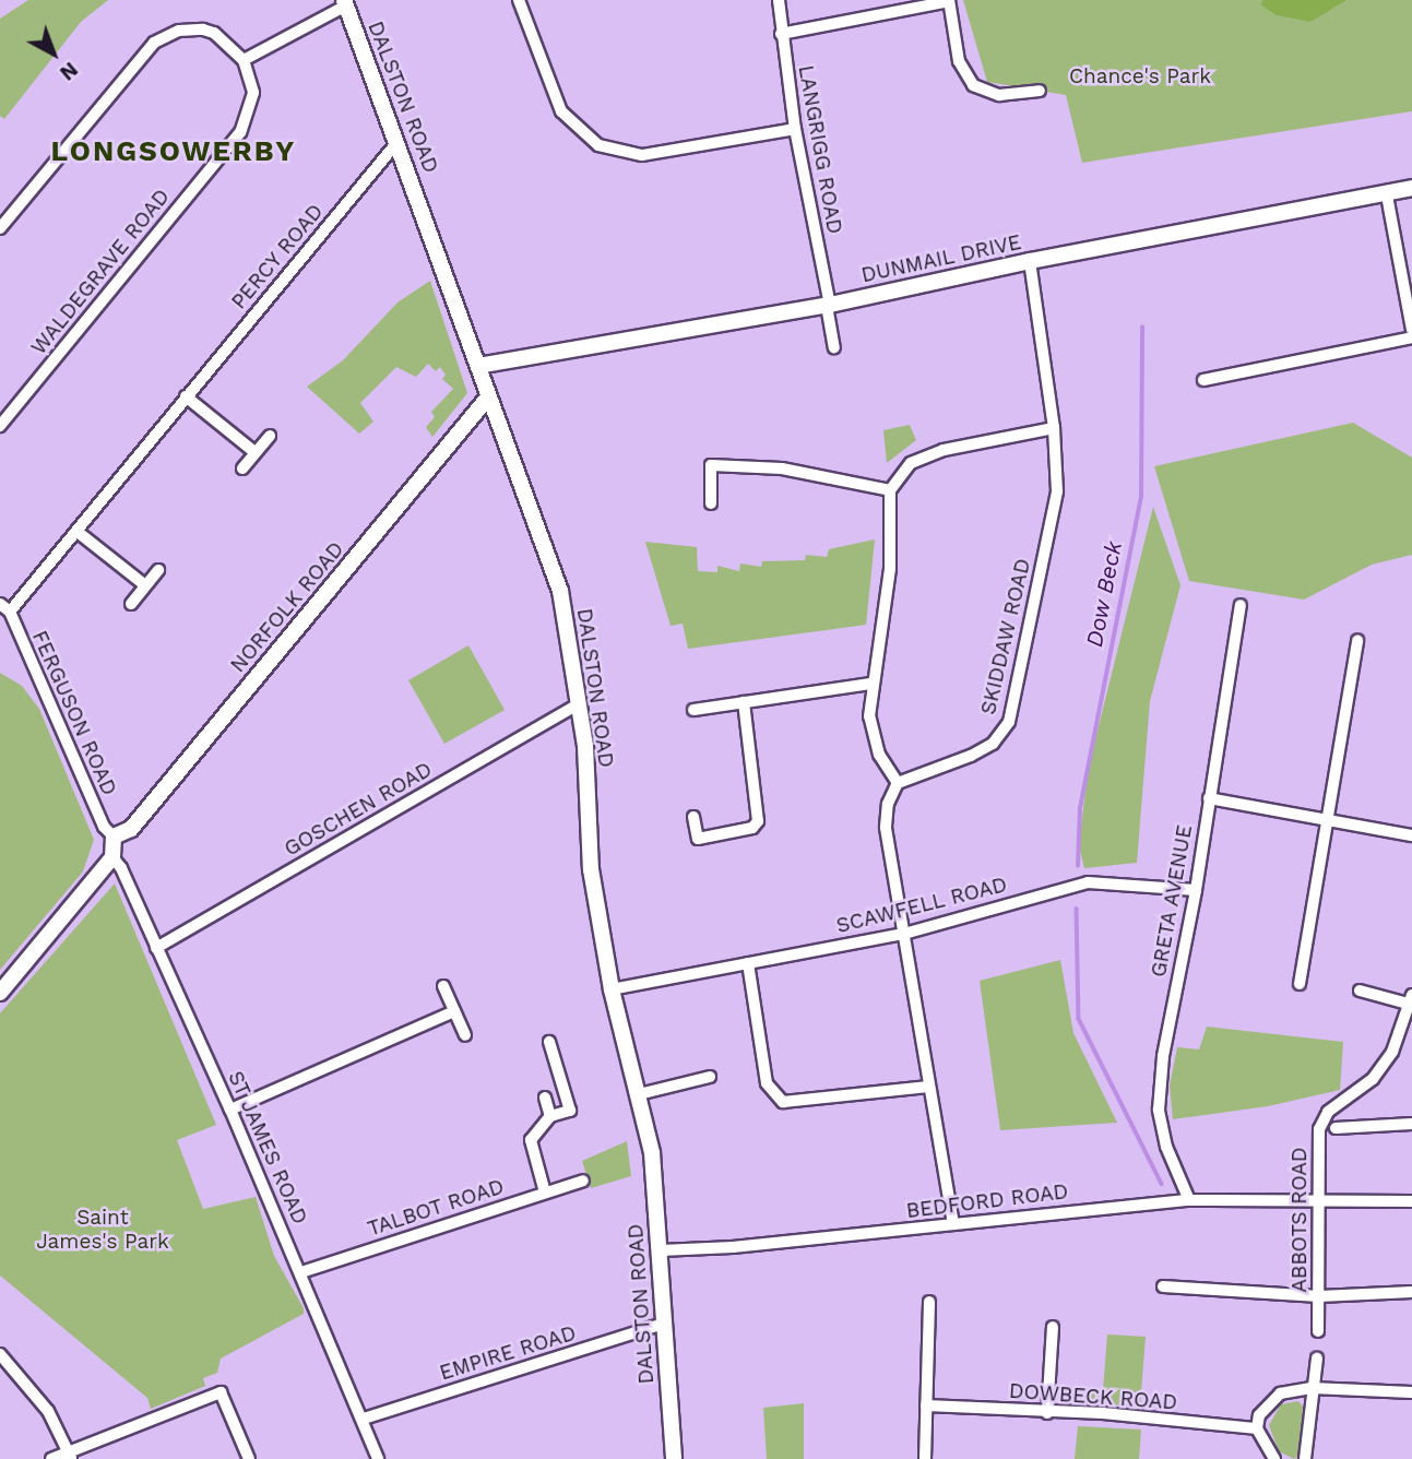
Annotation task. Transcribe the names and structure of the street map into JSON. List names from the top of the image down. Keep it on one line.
{"streets":{"street":["DALSTON ROAD","LANGRIGG ROAD","PERCY ROAD","DUNMAIL DRIVE","WALDEGRAVE ROAD","NORFOLK ROAD","SKIDDAW ROAD","FERGUSON ROAD","GOSCHEN ROAD","GRETA AVENUE","SCAWFELL ROAD","ST JAMES ROAD","BEDFORD ROAD","TALBOT ROAD","ABBOTS ROAD","EMPIRE ROAD","DOWBECK ROAD"]},"crossings":[["DALSTON ROAD","PERCY ROAD"],["DALSTON ROAD","DUNMAIL DRIVE"],["DALSTON ROAD","NORFOLK ROAD"],["DALSTON ROAD","GOSCHEN ROAD"],["DALSTON ROAD","SCAWFELL ROAD"],["DALSTON ROAD","BEDFORD ROAD"],["DALSTON ROAD","EMPIRE ROAD"],["LANGRIGG ROAD","DUNMAIL DRIVE"],["PERCY ROAD","FERGUSON ROAD"],["DUNMAIL DRIVE","SKIDDAW ROAD"],["NORFOLK ROAD","FERGUSON ROAD"],["GOSCHEN ROAD","ST JAMES ROAD"],["GRETA AVENUE","SCAWFELL ROAD"],["GRETA AVENUE","BEDFORD ROAD"],["ST JAMES ROAD","TALBOT ROAD"],["ST JAMES ROAD","EMPIRE ROAD"],["BEDFORD ROAD","ABBOTS ROAD"]],"districts":["LONGSOWERBY"],"water":["Dow Beck"],"parks":["Chance's Park","Saint James's Park"],"north":"bottom right"}
